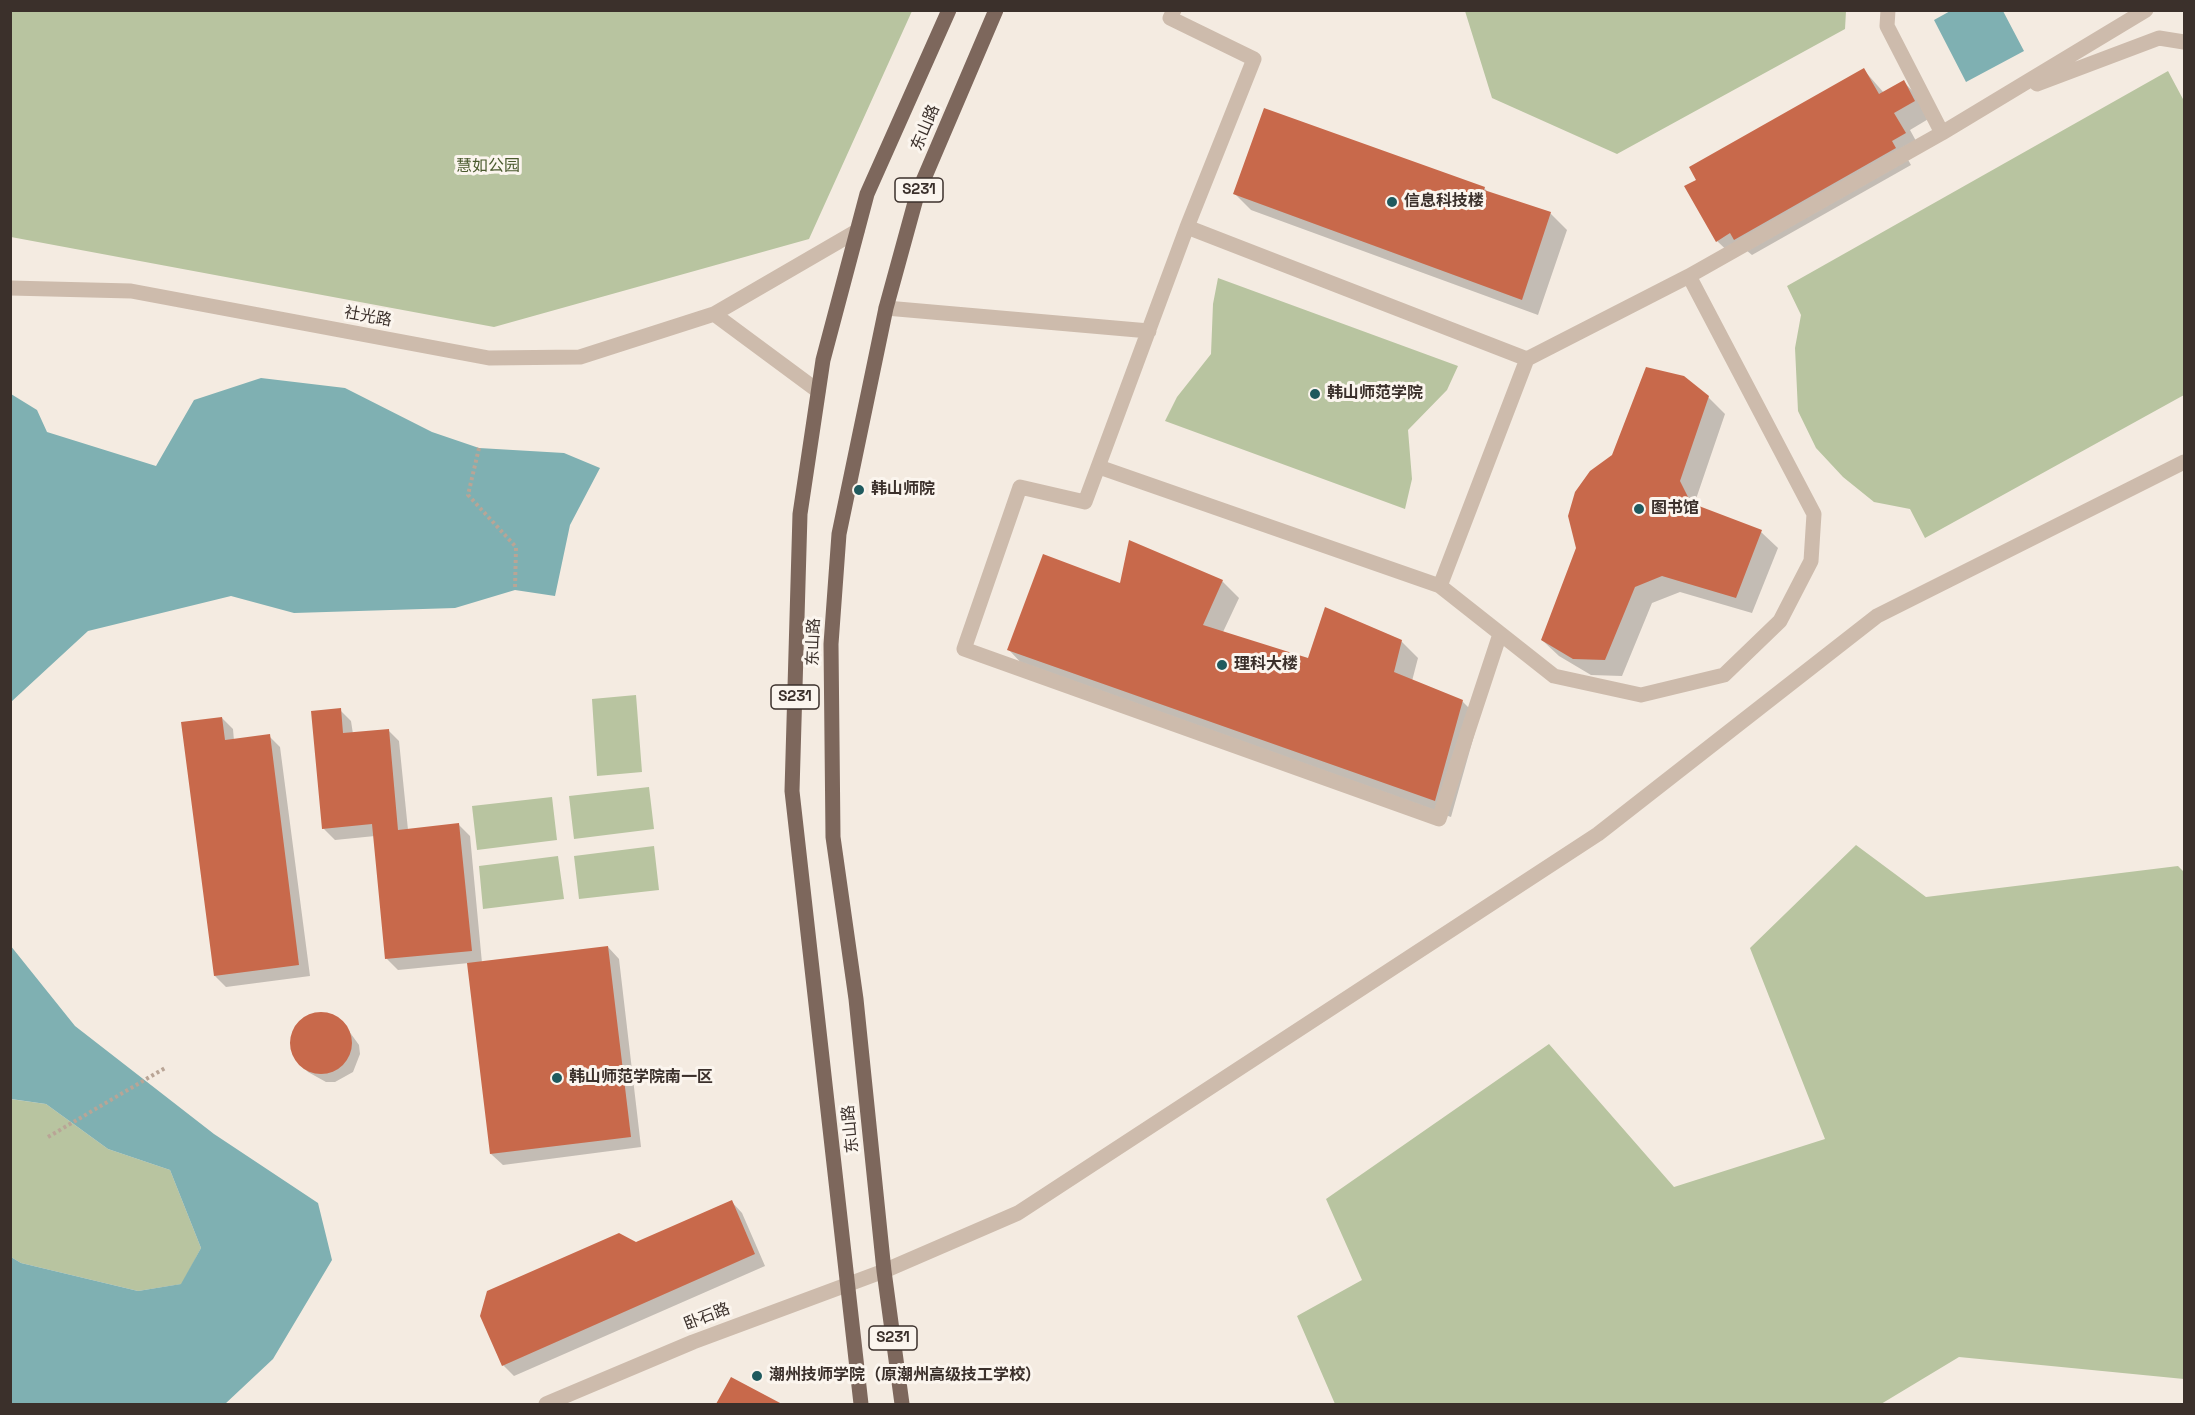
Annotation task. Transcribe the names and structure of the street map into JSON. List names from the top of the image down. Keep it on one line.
{"streets":{"main road":["东山路","S231"],"street":["社光路","卧石路"]},"crossings":[["东山路","社光路"],["东山路","卧石路"]],"parks":["慧如公园"],"places":["信息科技楼","韩山师范学院","韩山师院","图书馆","理科大楼","韩山师范学院南一区","潮州技师学院（原潮州高级技工学校）"]}
